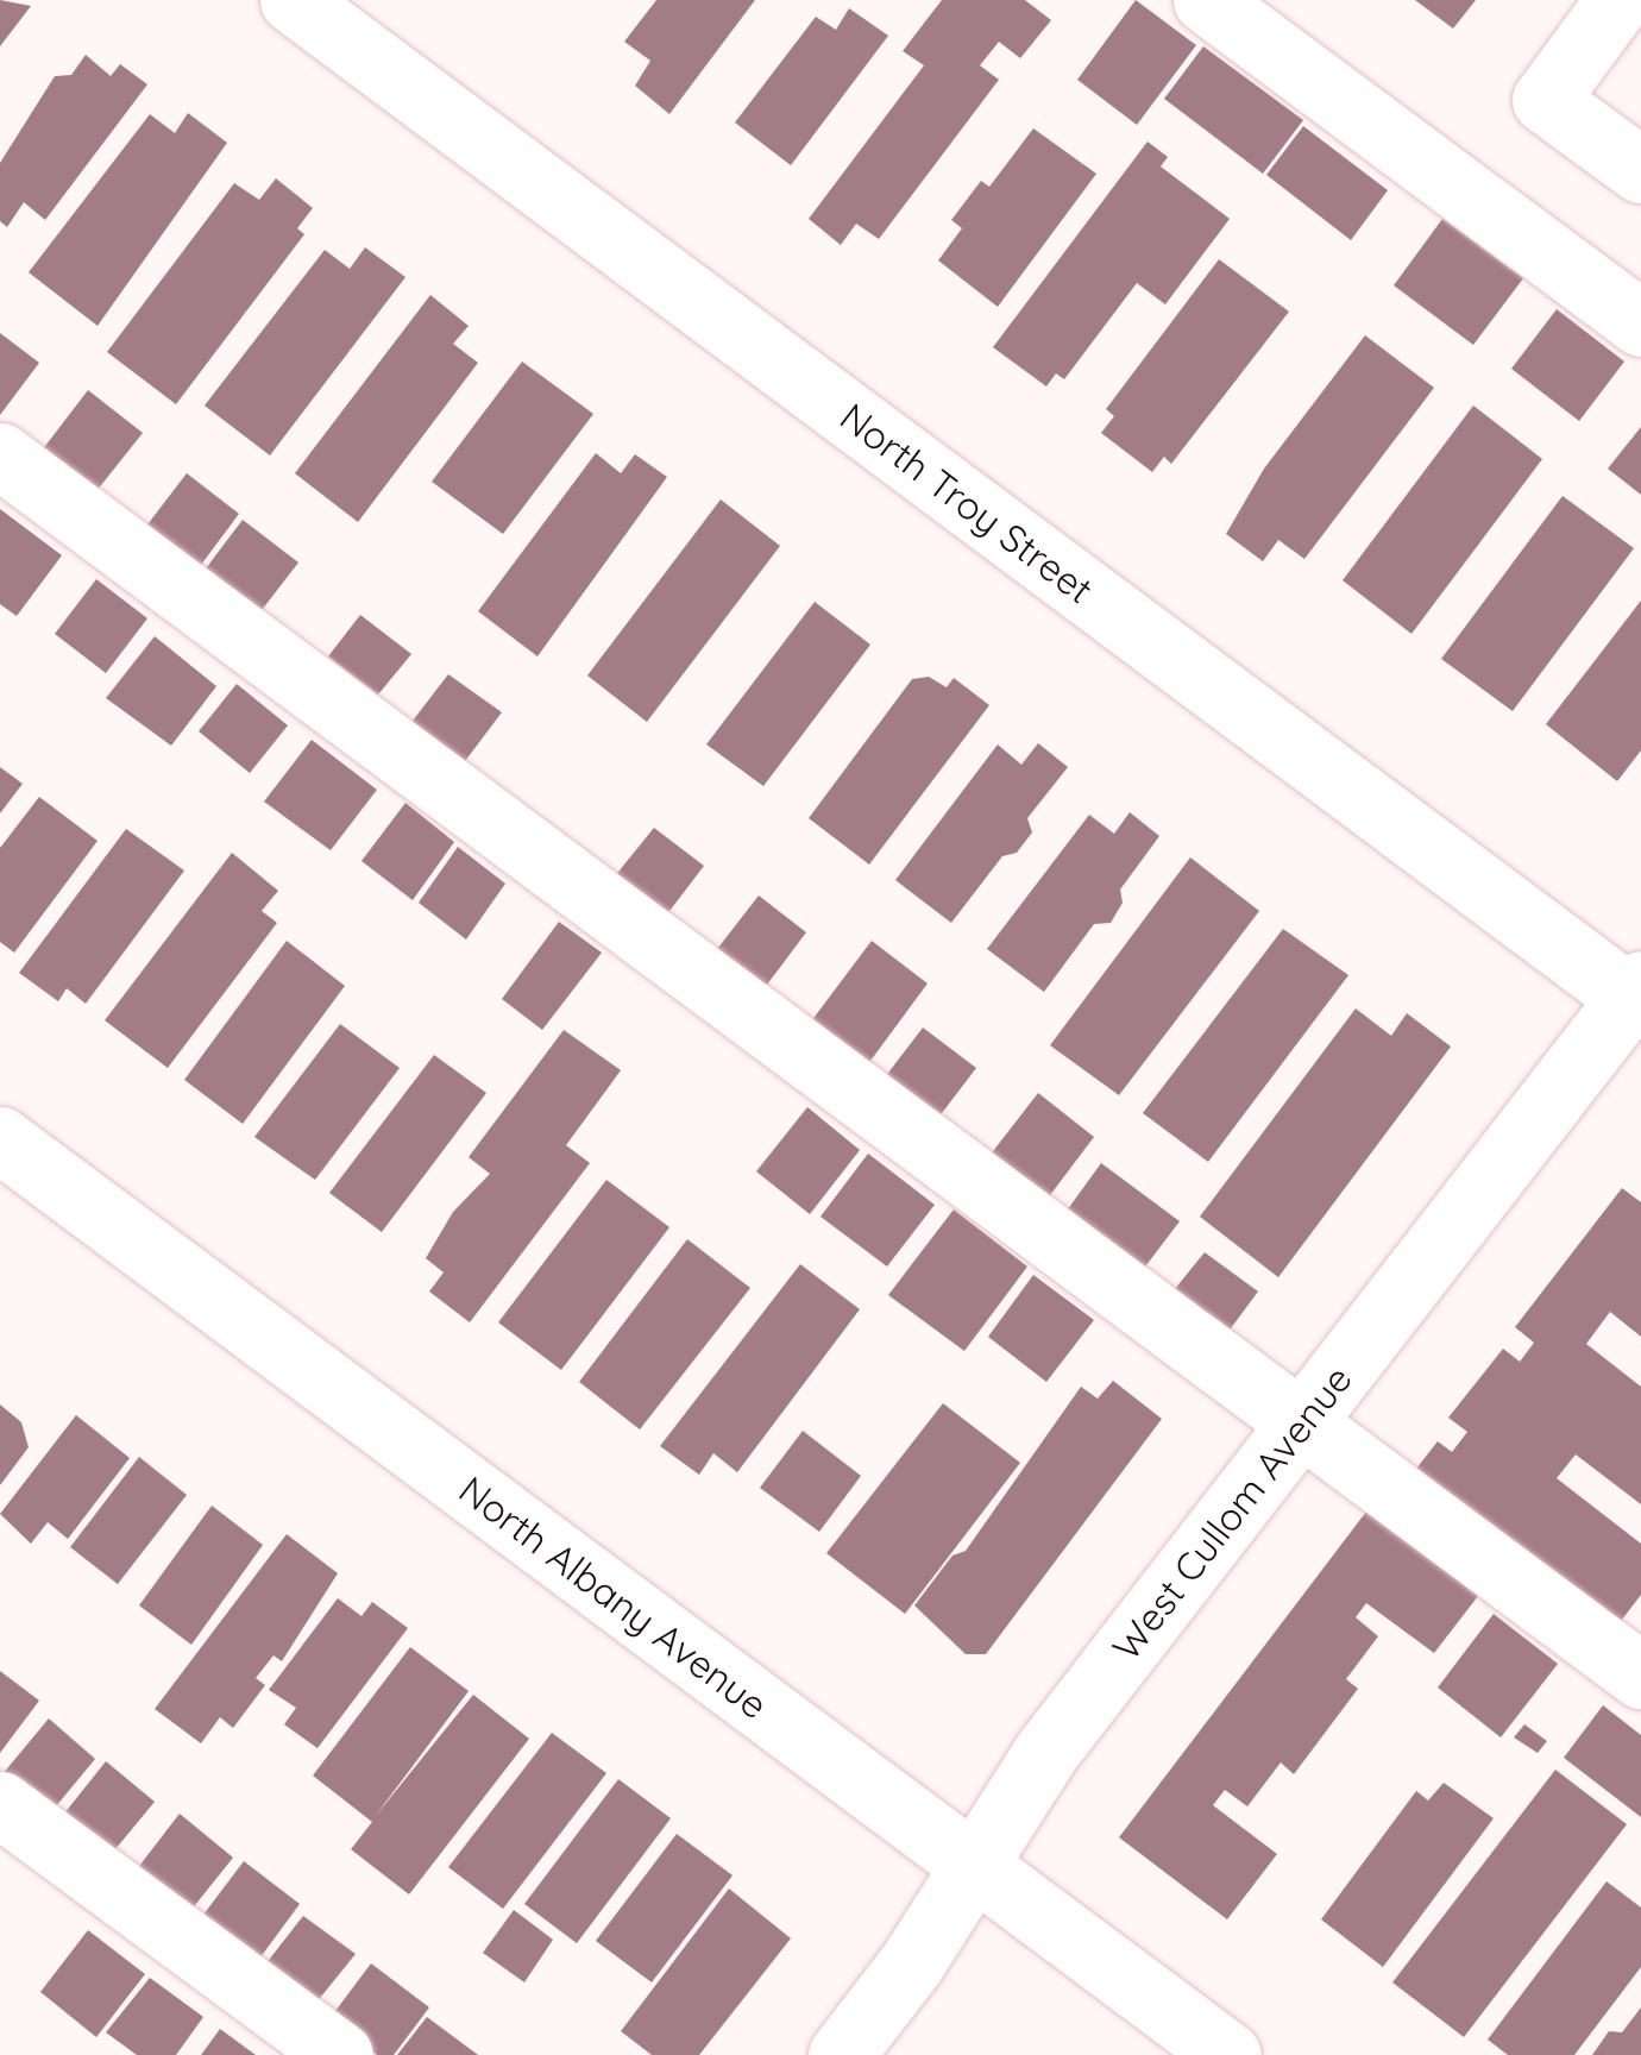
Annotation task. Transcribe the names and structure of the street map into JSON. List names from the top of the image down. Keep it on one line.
{"streets":{"street":["North Troy Street","West Cullom Avenue","North Albany Avenue"]},"crossings":[["North Troy Street","West Cullom Avenue"],["West Cullom Avenue","North Albany Avenue"]]}
